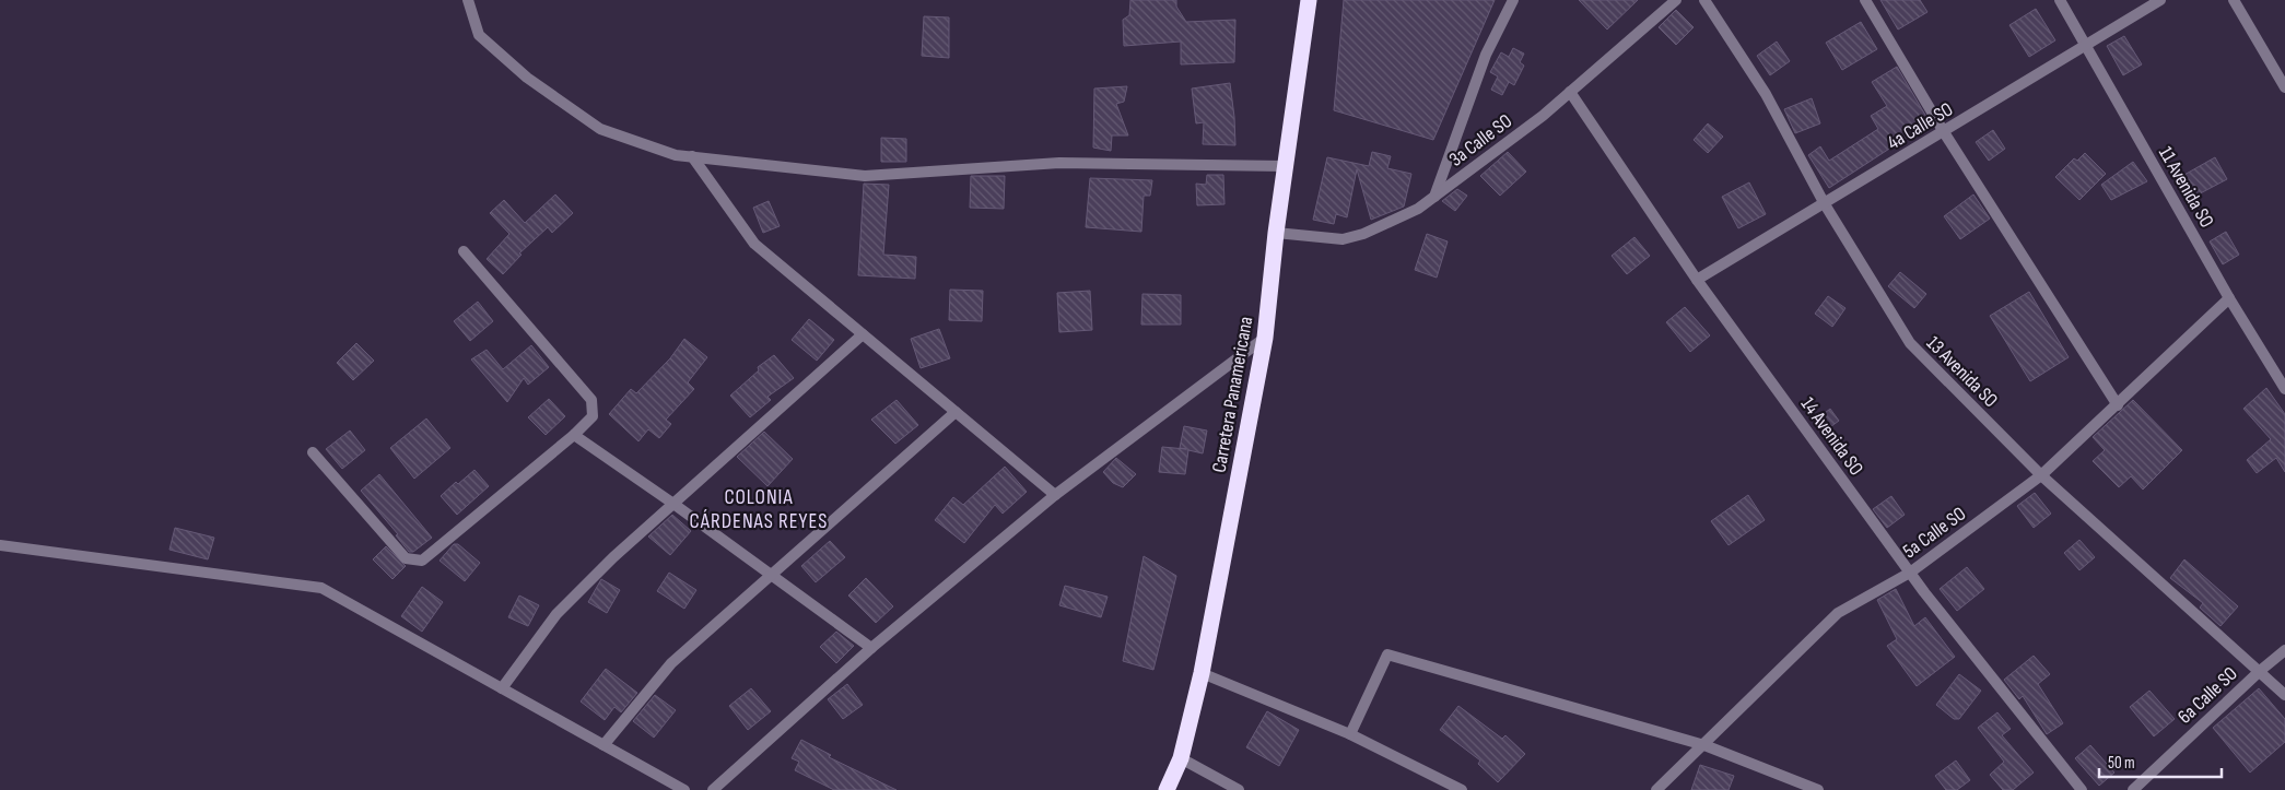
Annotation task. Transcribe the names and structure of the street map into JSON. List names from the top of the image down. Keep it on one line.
{"streets":{"highway":["Carretera Panamericana"],"street":["4a Calle SO","3a Calle SO","11 Avenida SO","13 Avenida SO","14 Avenida SO","5a Calle SO","6a Calle SO"]},"crossings":[["4a Calle SO","11 Avenida SO"],["4a Calle SO","13 Avenida SO"],["4a Calle SO","14 Avenida SO"],["3a Calle SO","Carretera Panamericana"],["3a Calle SO","14 Avenida SO"],["11 Avenida SO","5a Calle SO"],["13 Avenida SO","5a Calle SO"],["13 Avenida SO","6a Calle SO"],["14 Avenida SO","5a Calle SO"]],"districts":["COLONIA CÁRDENAS REYES"],"scale_bar":"50 m"}
